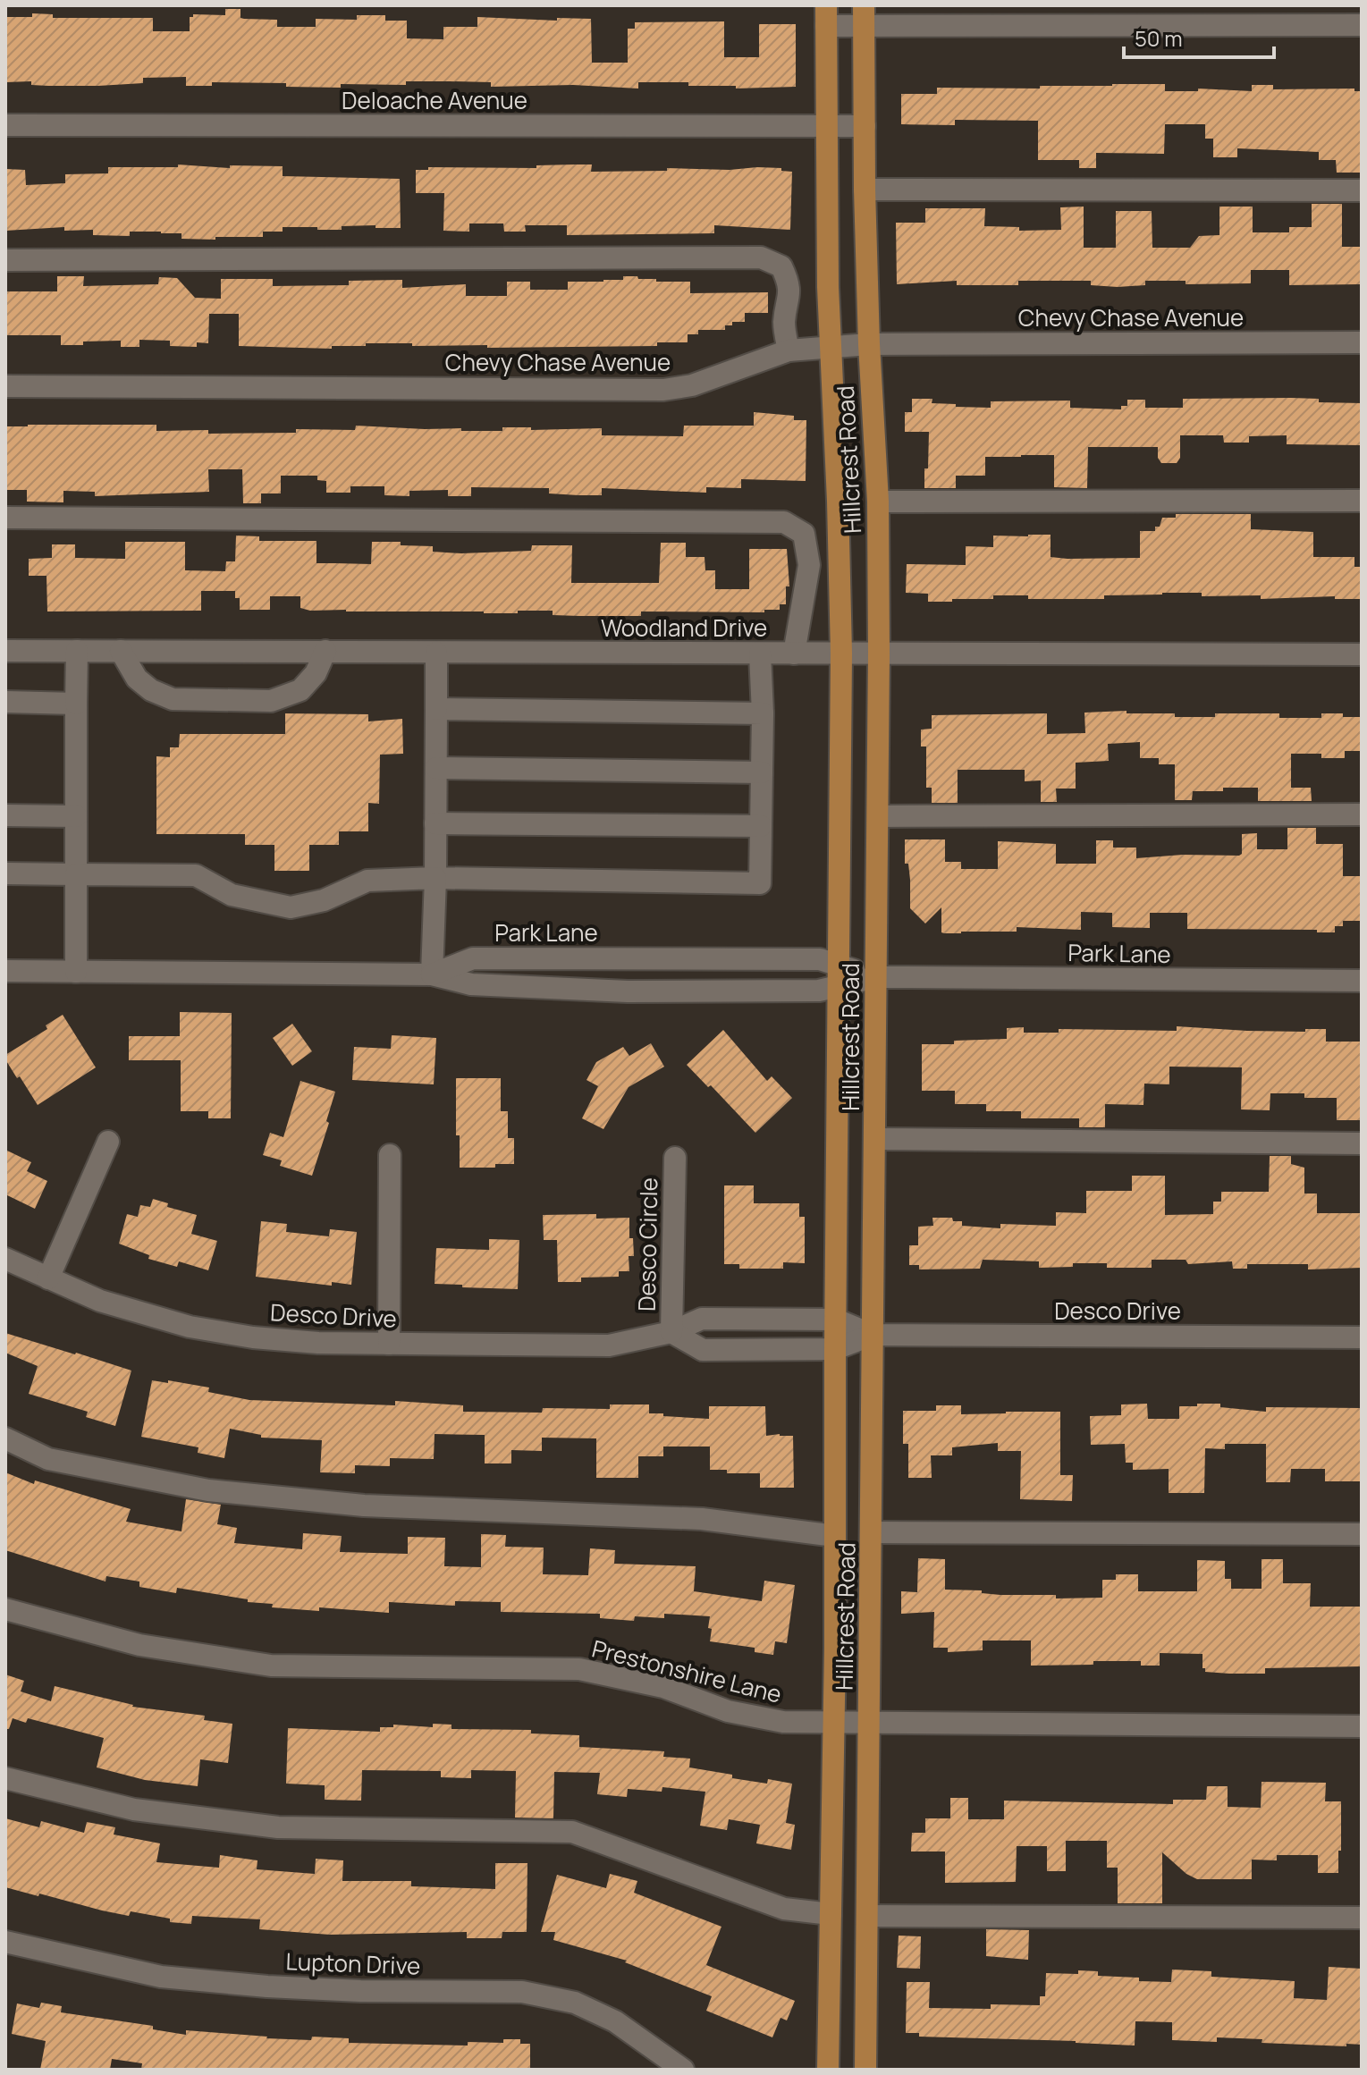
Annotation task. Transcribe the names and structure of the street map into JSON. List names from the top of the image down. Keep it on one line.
{"streets":{"main road":["Hillcrest Road"],"street":["Deloache Avenue","Chevy Chase Avenue","Woodland Drive","Park Lane","Desco Circle","Desco Drive","Prestonshire Lane","Lupton Drive"]},"crossings":[["Deloache Avenue","Hillcrest Road"],["Chevy Chase Avenue","Hillcrest Road"],["Hillcrest Road","Woodland Drive"],["Hillcrest Road","Park Lane"],["Hillcrest Road","Desco Drive"],["Hillcrest Road","Prestonshire Lane"],["Desco Circle","Desco Drive"]],"scale_bar":"50 m"}
